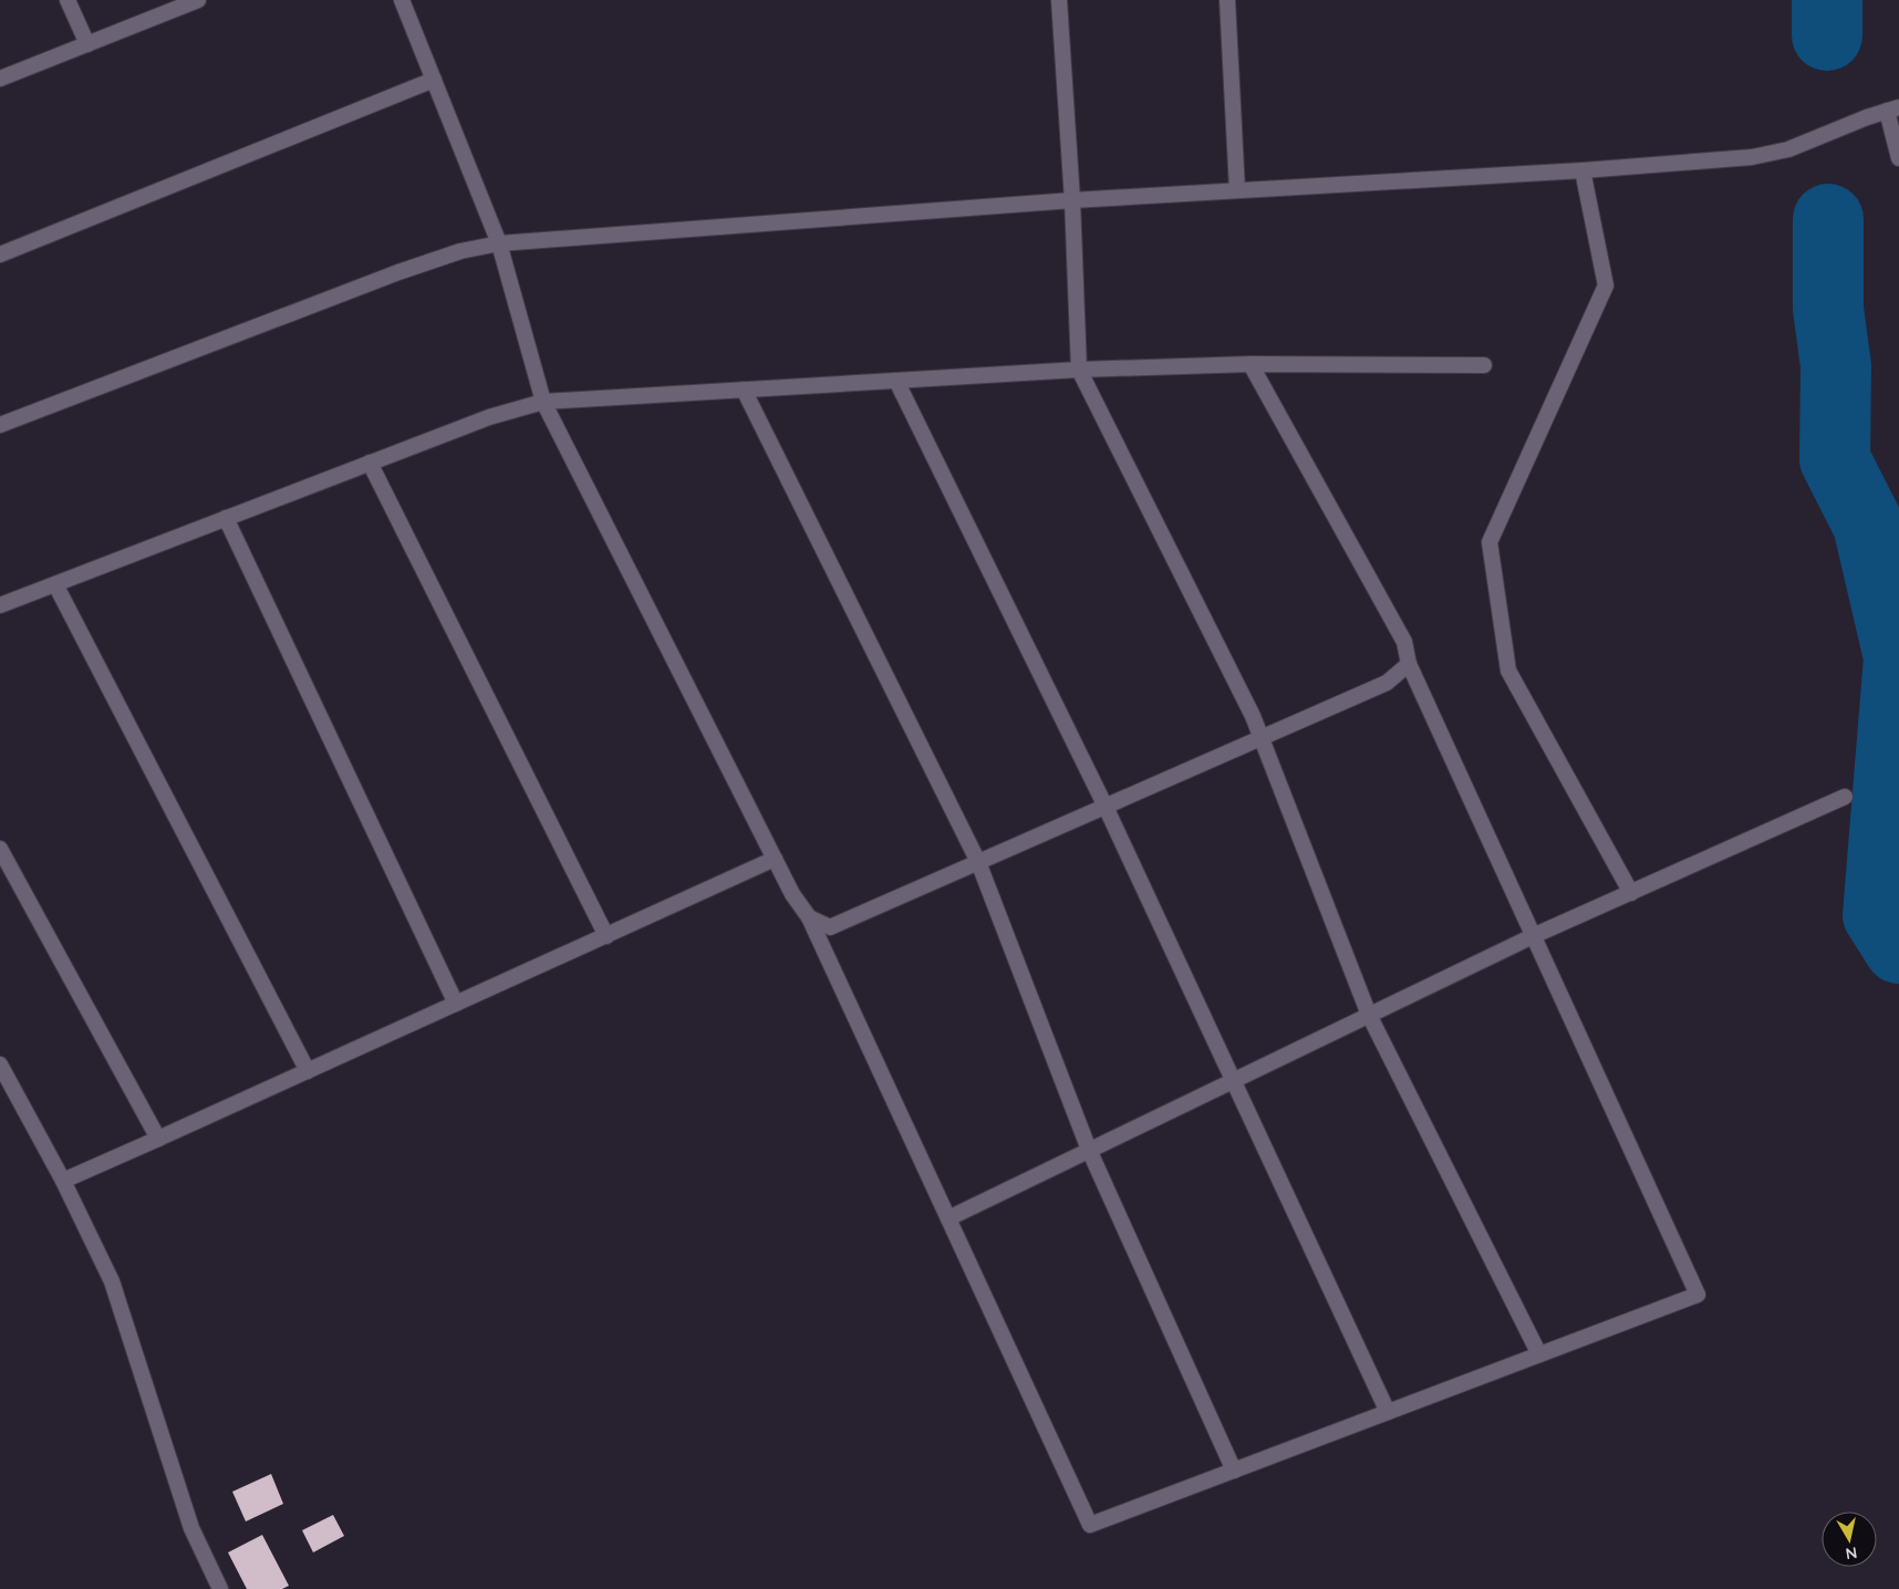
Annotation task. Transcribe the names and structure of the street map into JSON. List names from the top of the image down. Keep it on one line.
{"north":"bottom"}
